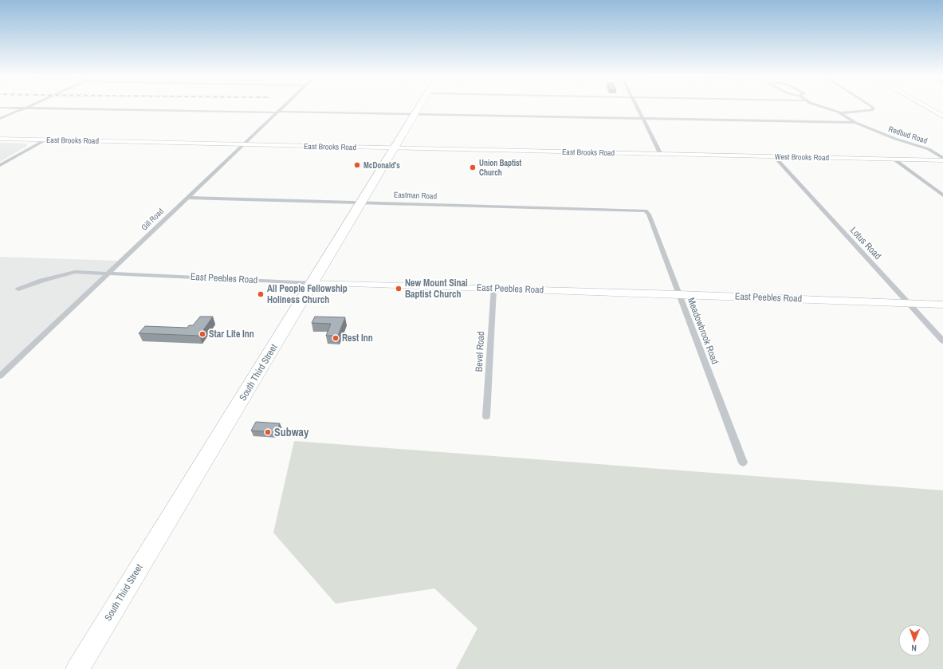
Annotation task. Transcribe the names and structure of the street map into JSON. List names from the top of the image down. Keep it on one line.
{"streets":{"highway":["South Third Street"],"main road":["East Brooks Road","West Brooks Road","East Peebles Road"],"street":["Redbud Road","Eastman Road","Gill Road","Lotus Road","Meadowbrook Road","Bevel Road"]},"crossings":[["East Brooks Road","West Brooks Road"],["East Brooks Road","Gill Road"],["East Brooks Road","South Third Street"],["West Brooks Road","Lotus Road"],["Eastman Road","Gill Road"],["Eastman Road","Meadowbrook Road"],["Eastman Road","South Third Street"],["Gill Road","East Peebles Road"],["Lotus Road","East Peebles Road"],["East Peebles Road","Meadowbrook Road"],["East Peebles Road","Bevel Road"],["East Peebles Road","South Third Street"]],"places":["McDonald's","Union Baptist Church","New Mount Sinai Baptist Church","All People Fellowship Holiness Church","Star Lite Inn","Rest Inn","Subway"],"north":"bottom"}
